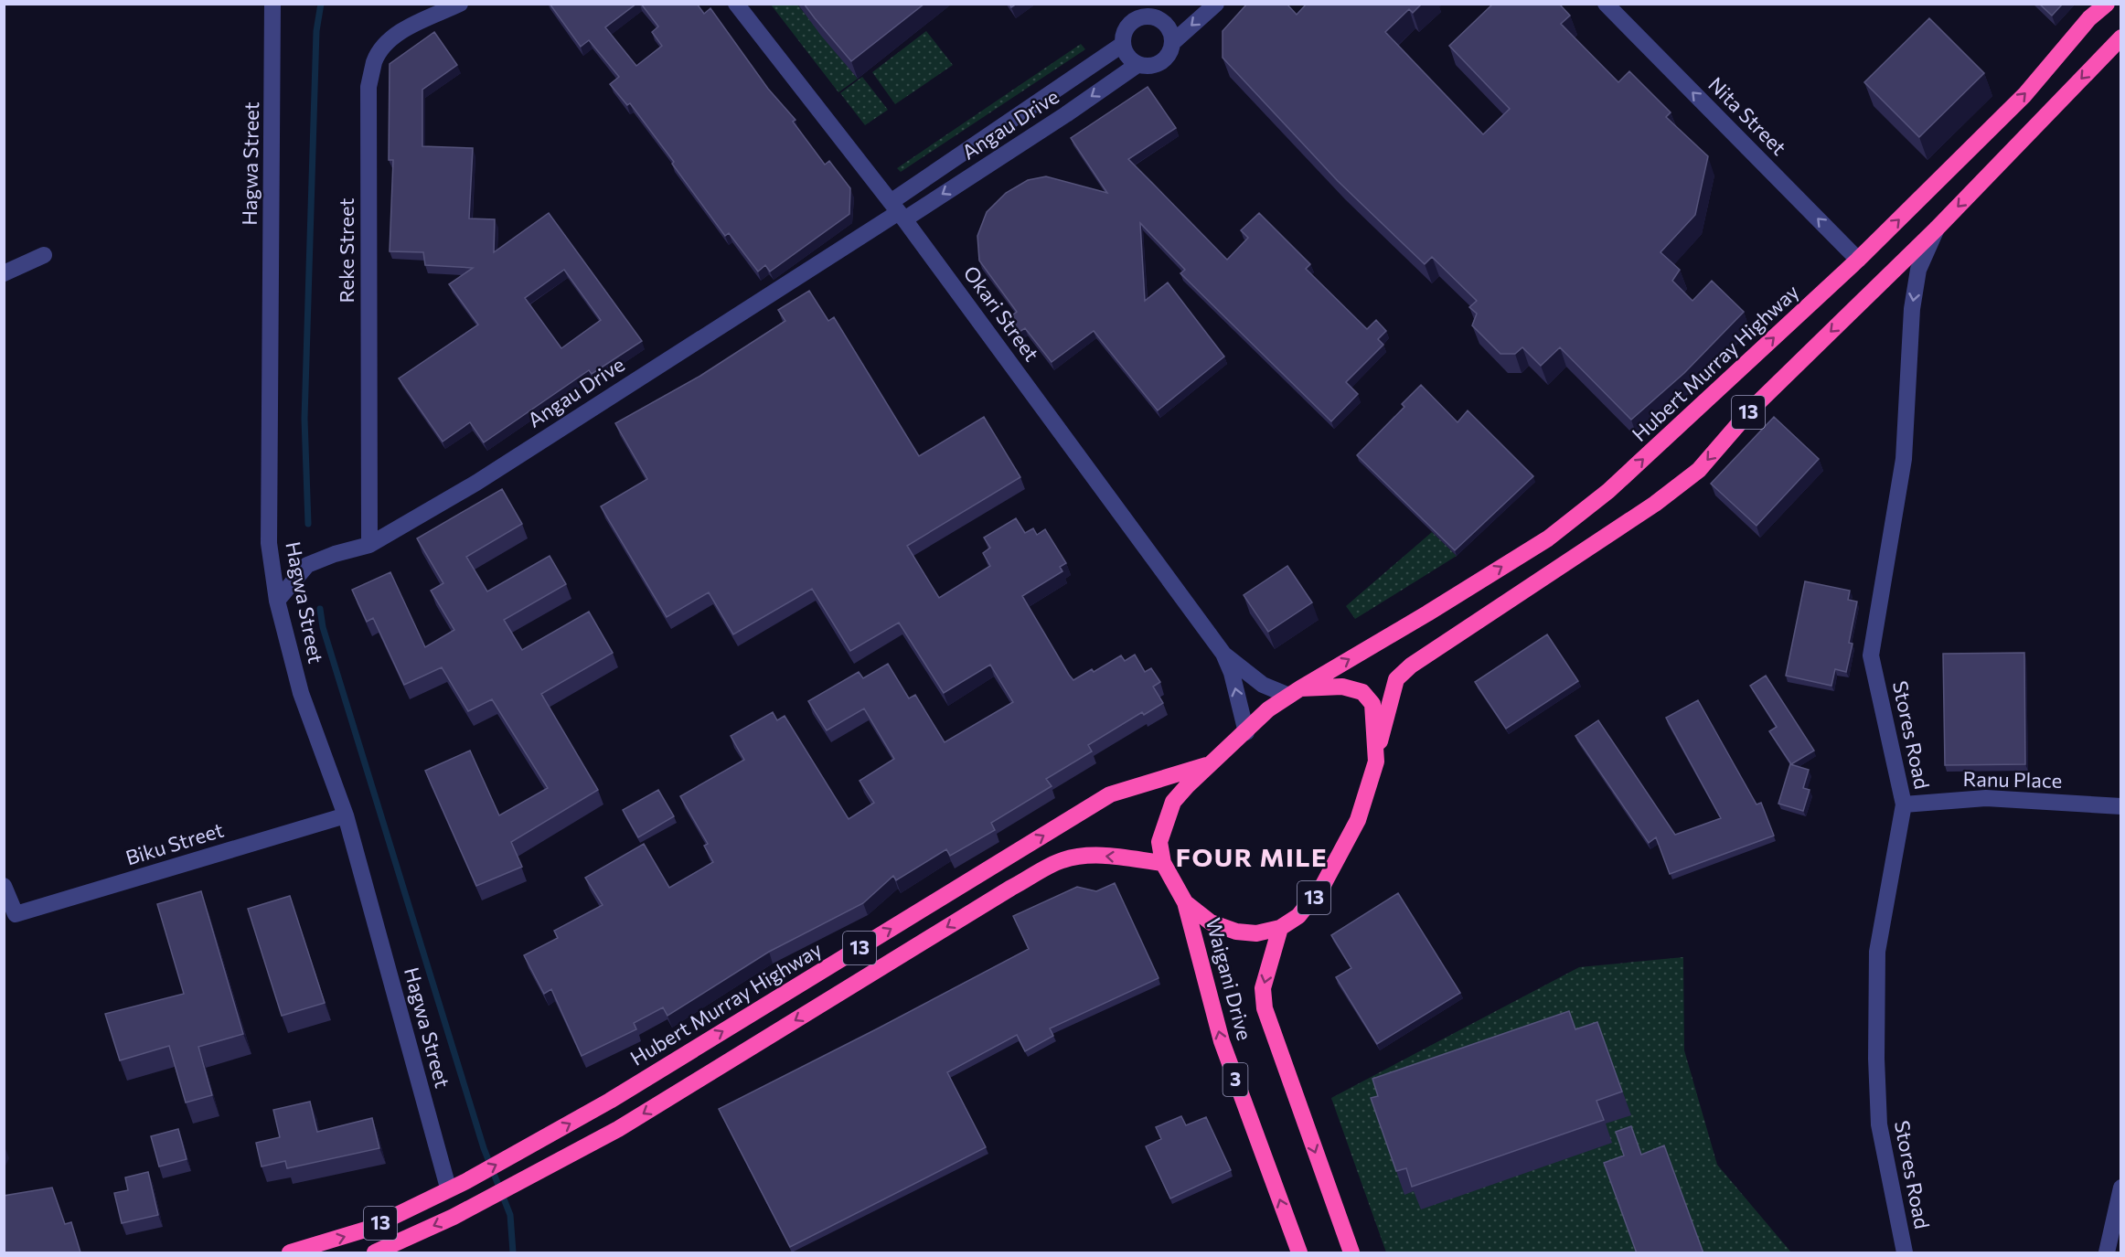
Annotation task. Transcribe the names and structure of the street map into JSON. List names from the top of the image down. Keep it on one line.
{"streets":{"highway":["Hubert Murray Highway","13","Waigani Drive","3"],"street":["Nita Street","Angau Drive","Hagwa Street","Reke Street","Okari Street","Stores Road","Ranu Place","Biku Street"]},"crossings":[["Nita Street","Hubert Murray Highway"],["Angau Drive","Hagwa Street"],["Angau Drive","Reke Street"],["Angau Drive","Okari Street"],["Hagwa Street","Hubert Murray Highway"],["Hagwa Street","Biku Street"],["Okari Street","Hubert Murray Highway"],["Okari Street","13"],["Hubert Murray Highway","13"],["13","Stores Road"],["13","Waigani Drive"],["Stores Road","Ranu Place"]],"one_way":["Nita Street","Stores Road"],"districts":["FOUR MILE"]}
